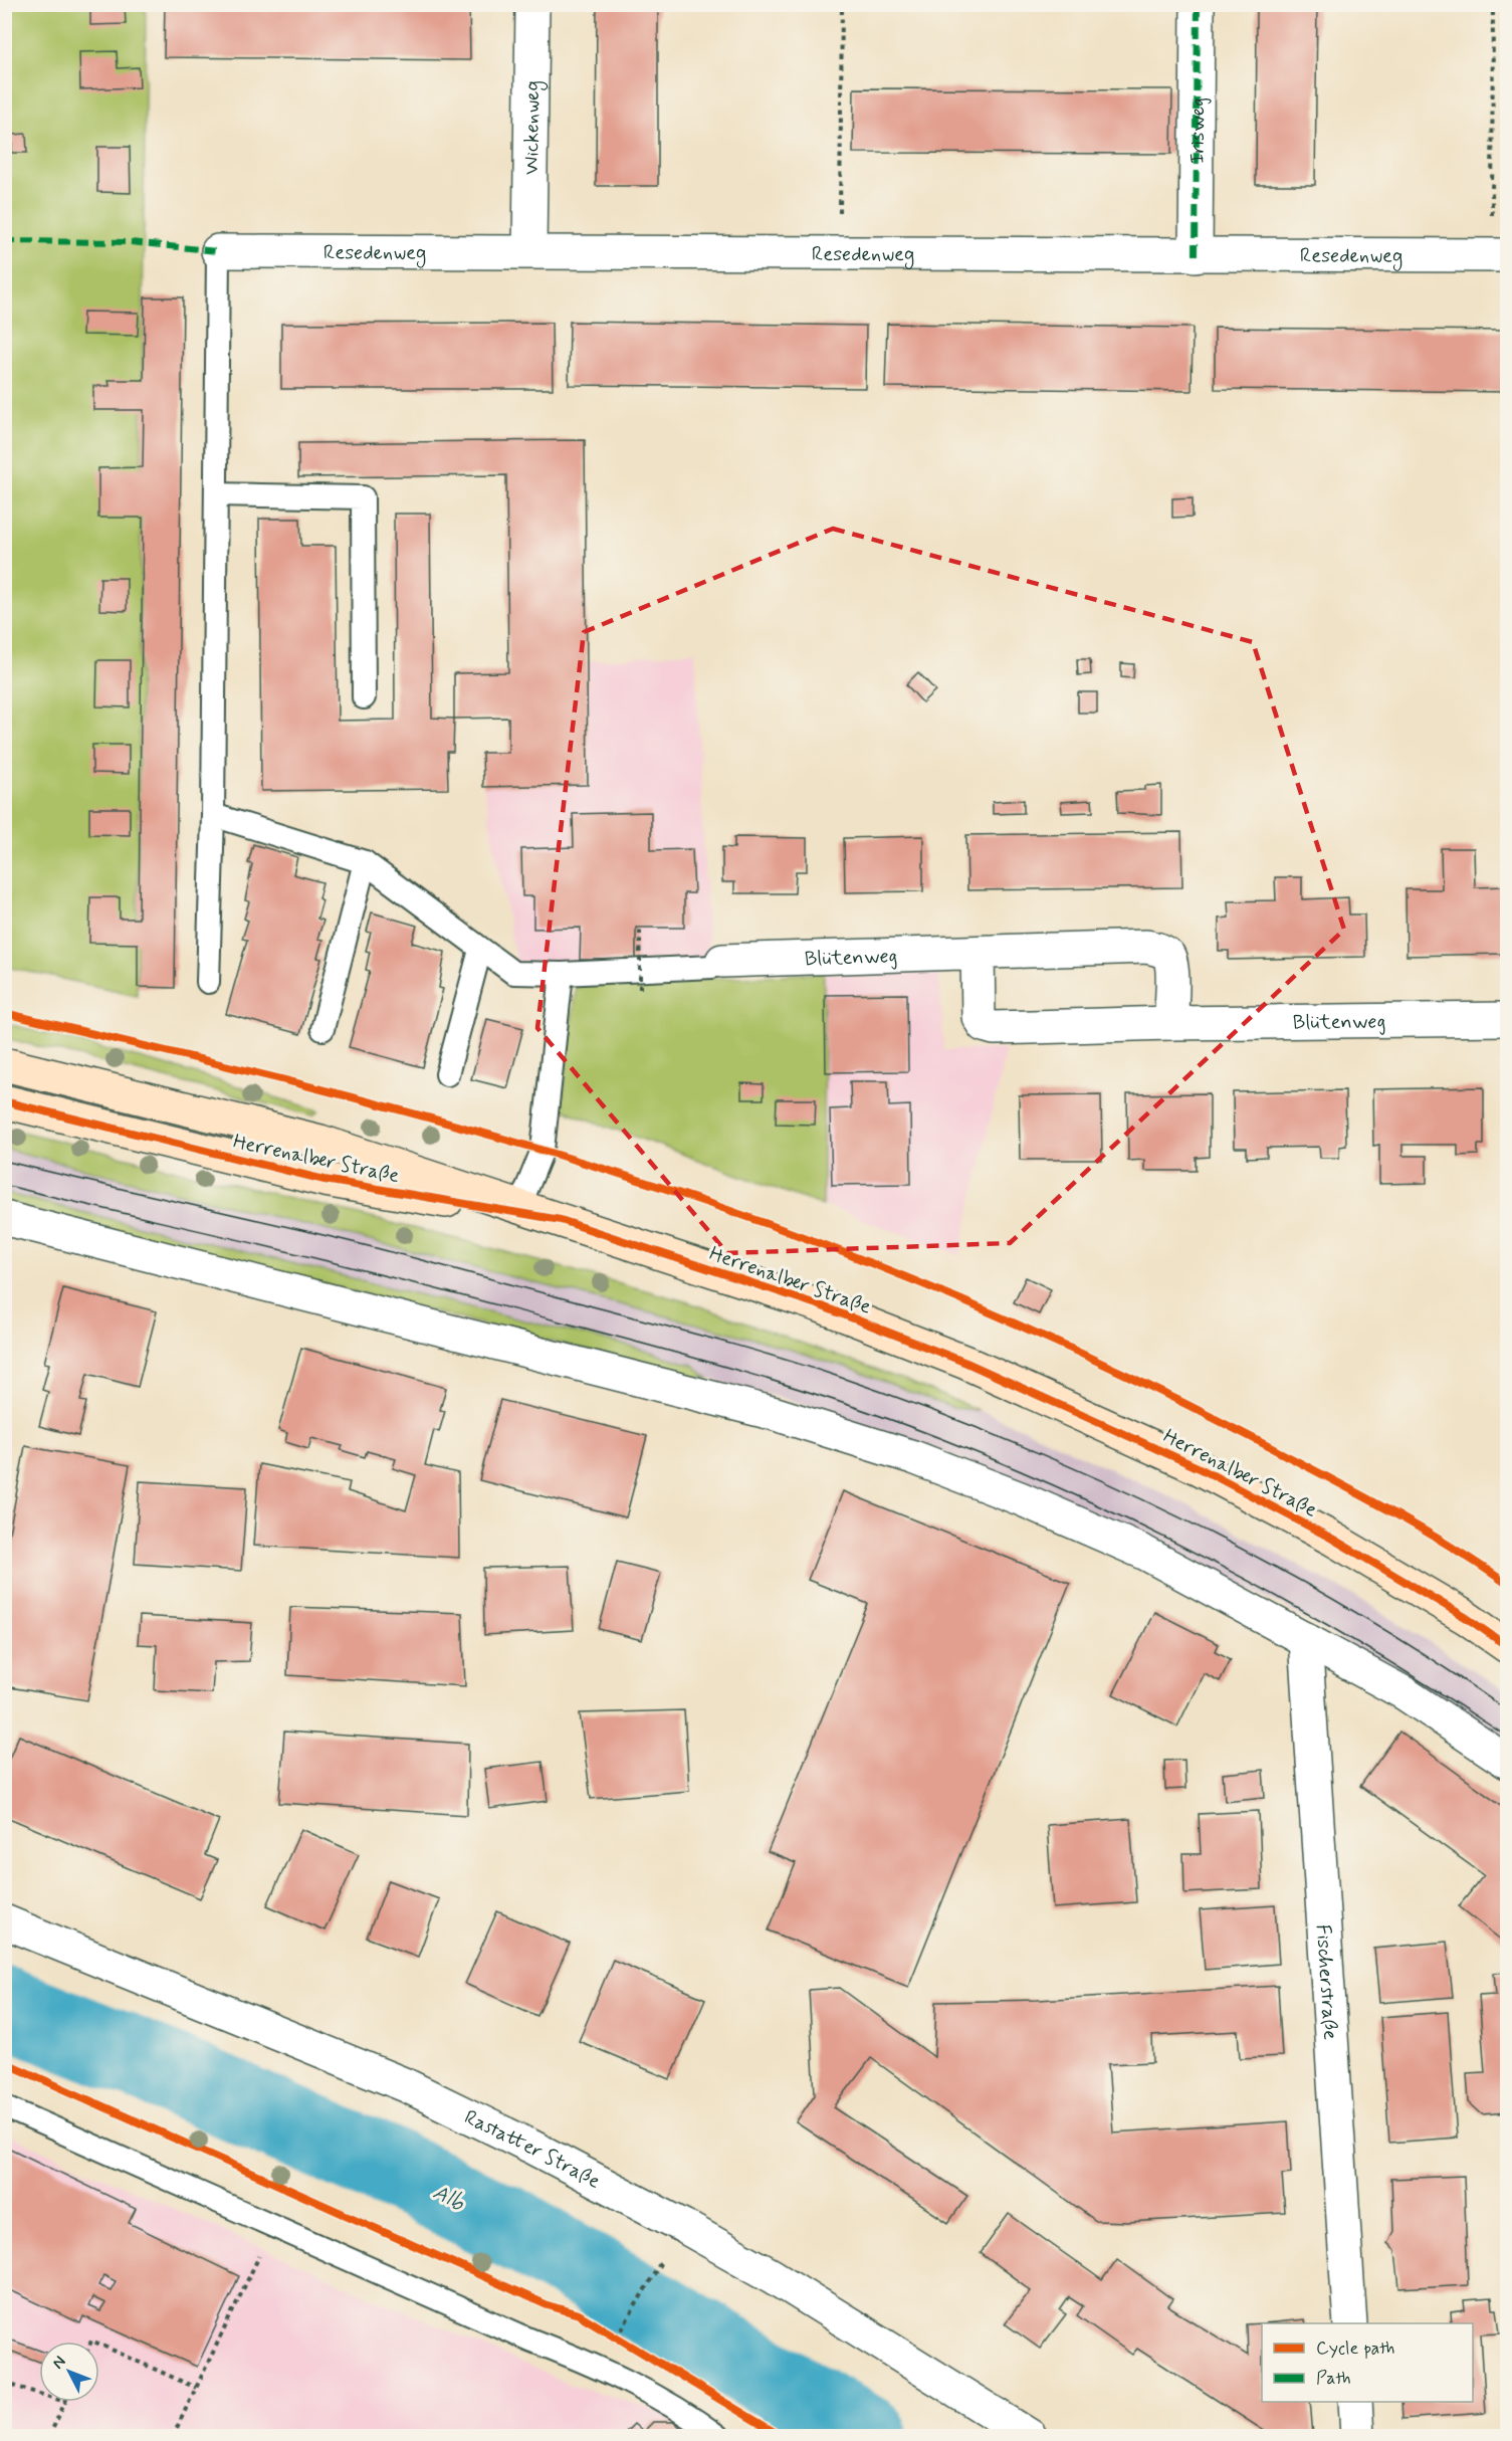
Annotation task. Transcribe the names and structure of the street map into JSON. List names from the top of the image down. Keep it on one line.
{"streets":{"main road":["Herrenalber Straße"],"street":["Wickenweg","Irisweg","Resedenweg","Blütenweg","Fischerstraße","Rastatter Straße"]},"crossings":[["Wickenweg","Resedenweg"],["Irisweg","Resedenweg"]],"water":["Alb"],"legend":["Cycle path","Path"],"north":"top left"}
